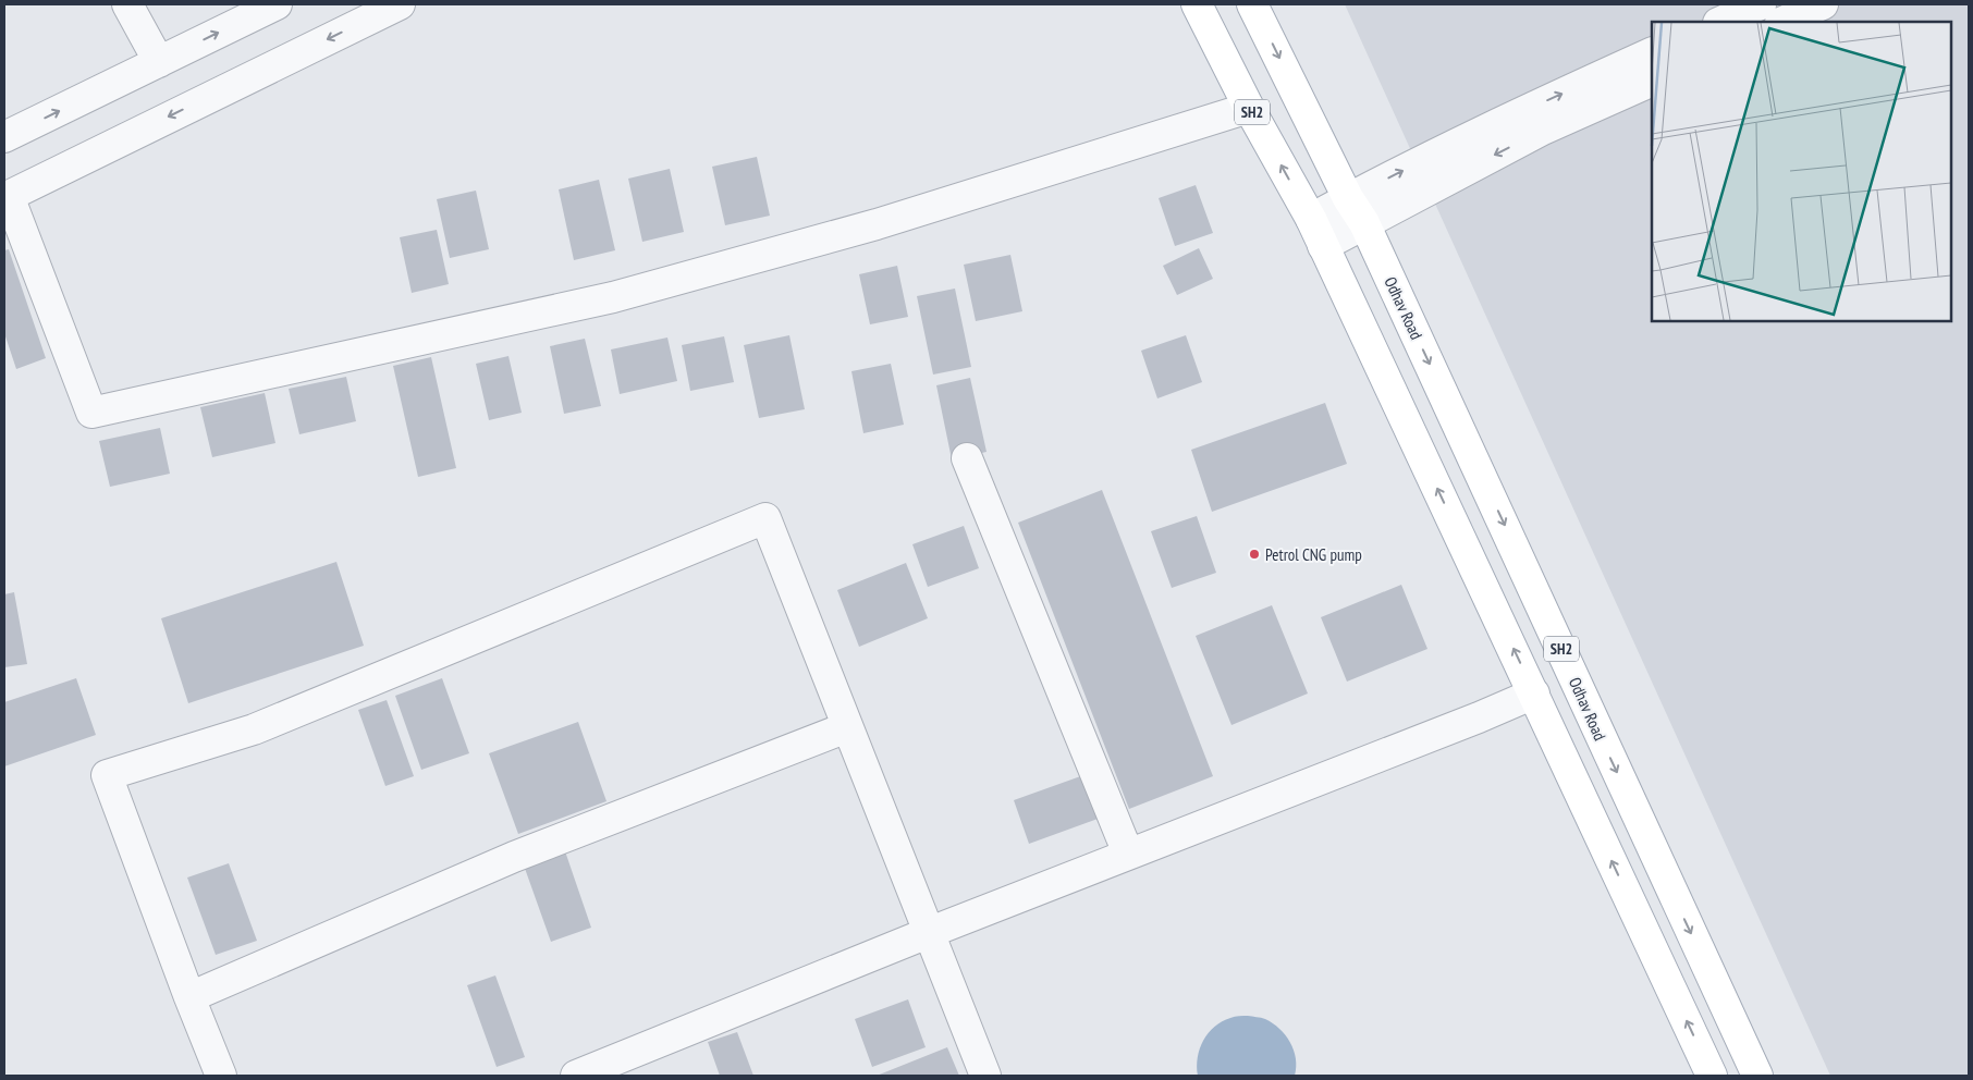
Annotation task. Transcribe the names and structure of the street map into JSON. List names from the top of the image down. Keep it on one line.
{"streets":{"main road":["SH2","Odhav Road"]},"crossings":[["SH2","Odhav Road"]],"places":["Petrol CNG pump"]}
